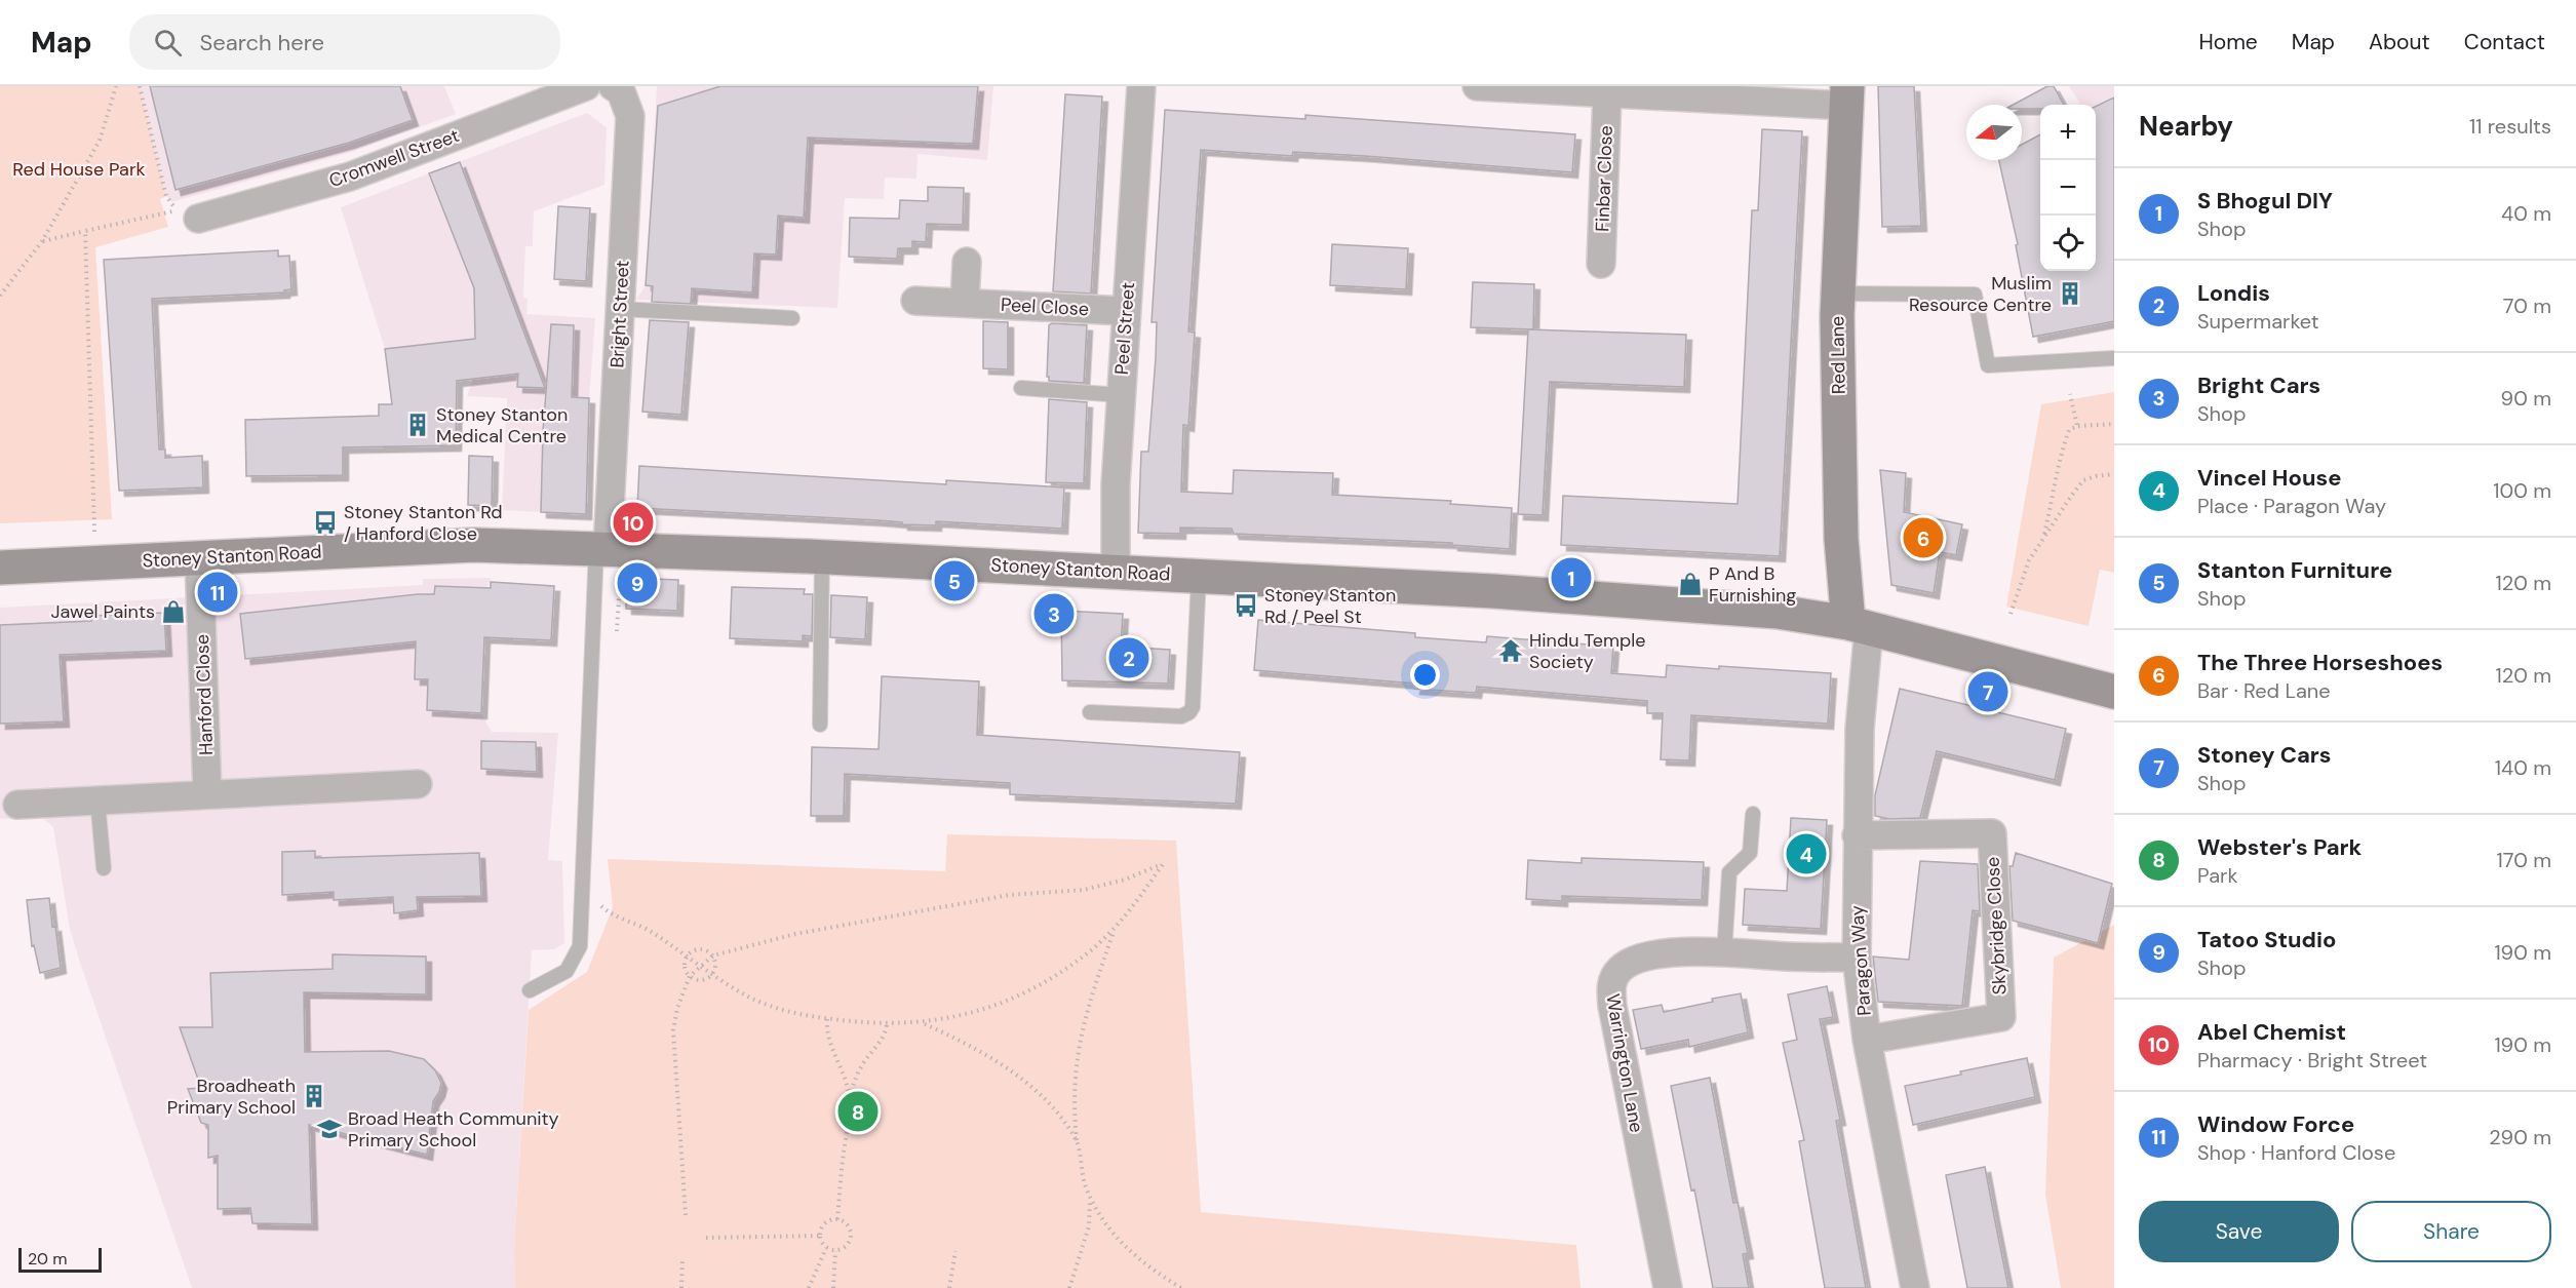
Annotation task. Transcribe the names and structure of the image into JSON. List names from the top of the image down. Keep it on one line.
{"streets":{"main road":["Red Lane","Stoney Stanton Road"],"street":["Cromwell Street","Finbar Close","Peel Close","Bright Street","Peel Street","Hanford Close","Skybridge Close","Paragon Way","Warrington Lane"]},"crossings":[["Peel Close","Peel Street"],["Bright Street","Stoney Stanton Road"],["Peel Street","Stoney Stanton Road"],["Red Lane","Stoney Stanton Road"],["Red Lane","Paragon Way"],["Stoney Stanton Road","Hanford Close"],["Stoney Stanton Road","Paragon Way"],["Skybridge Close","Paragon Way"],["Paragon Way","Warrington Lane"]],"parks":["Red House Park"],"places":{"building":["Muslim Resource Centre","Stoney Stanton Medical Centre","Broadheath Primary School"],"bus stop":["Stoney Stanton Rd / Hanford Close","Stoney Stanton Rd / Peel St"],"shop":["P And B Furnishing","Jawel Paints"],"temple":["Hindu Temple Society"],"school or university":["Broad Heath Community Primary School"]},"scale_bar":"20 m","north":"left","page":{"header":"Map","search":"Search here","nav":["Home","Map","About","Contact"],"heading":["Nearby","11 results"],"map_buttons":["+","−"],"list":[{"mark":"1","name":"S Bhogul DIY","note":"Shop","value":"40 m"},{"mark":"2","name":"Londis","note":"Supermarket","value":"70 m"},{"mark":"3","name":"Bright Cars","note":"Shop","value":"90 m"},{"mark":"4","name":"Vincel House","note":"Place · Paragon Way","value":"100 m"},{"mark":"5","name":"Stanton Furniture","note":"Shop","value":"120 m"},{"mark":"6","name":"The Three Horseshoes","note":"Bar · Red Lane","value":"120 m"},{"mark":"7","name":"Stoney Cars","note":"Shop","value":"140 m"},{"mark":"8","name":"Webster's Park","note":"Park","value":"170 m"},{"mark":"9","name":"Tatoo Studio","note":"Shop","value":"190 m"},{"mark":"10","name":"Abel Chemist","note":"Pharmacy · Bright Street","value":"190 m"},{"mark":"11","name":"Window Force","note":"Shop · Hanford Close","value":"290 m"}],"pins":["10","6","1","5","9","11","3","2","7","4","8"],"buttons":["Save","Share"],"scale":"20 m"}}
